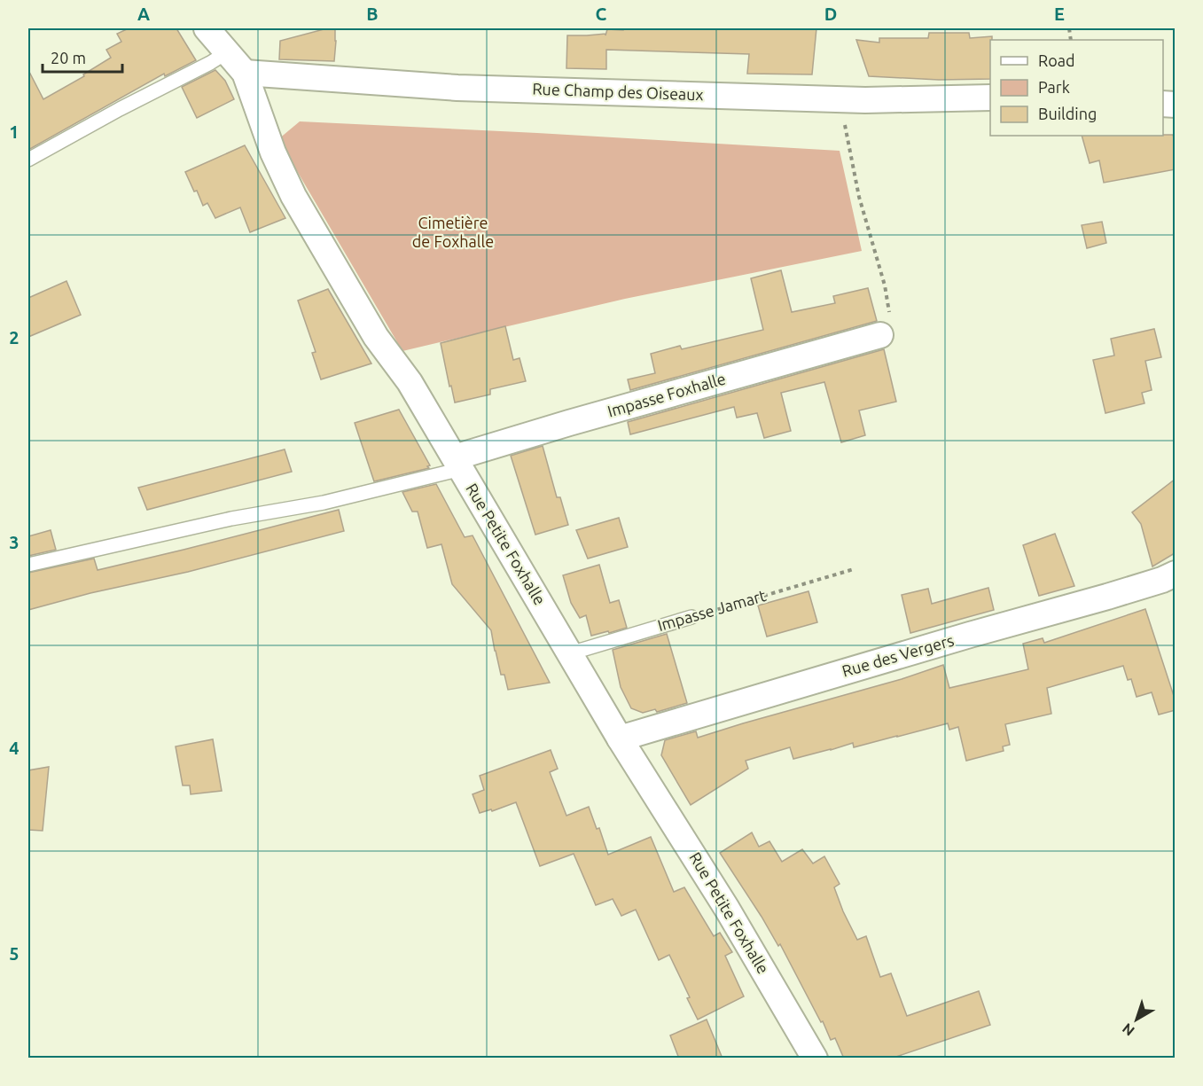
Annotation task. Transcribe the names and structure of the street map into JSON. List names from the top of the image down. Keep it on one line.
{"streets":{"street":["Rue Champ des Oiseaux","Impasse Foxhalle","Rue Petite Foxhalle","Rue des Vergers"],"lane":["Impasse Jamart"]},"crossings":[["Rue Champ des Oiseaux","Rue Petite Foxhalle"],["Impasse Foxhalle","Rue Petite Foxhalle"],["Rue Petite Foxhalle","Impasse Jamart"],["Rue Petite Foxhalle","Rue des Vergers"]],"parks":["Cimetière de Foxhalle"],"legend":["Road","Park","Building"],"scale_bar":"20 m","north":"bottom left","grid":{"columns":["A","B","C","D","E"],"rows":["1","2","3","4","5"]}}
